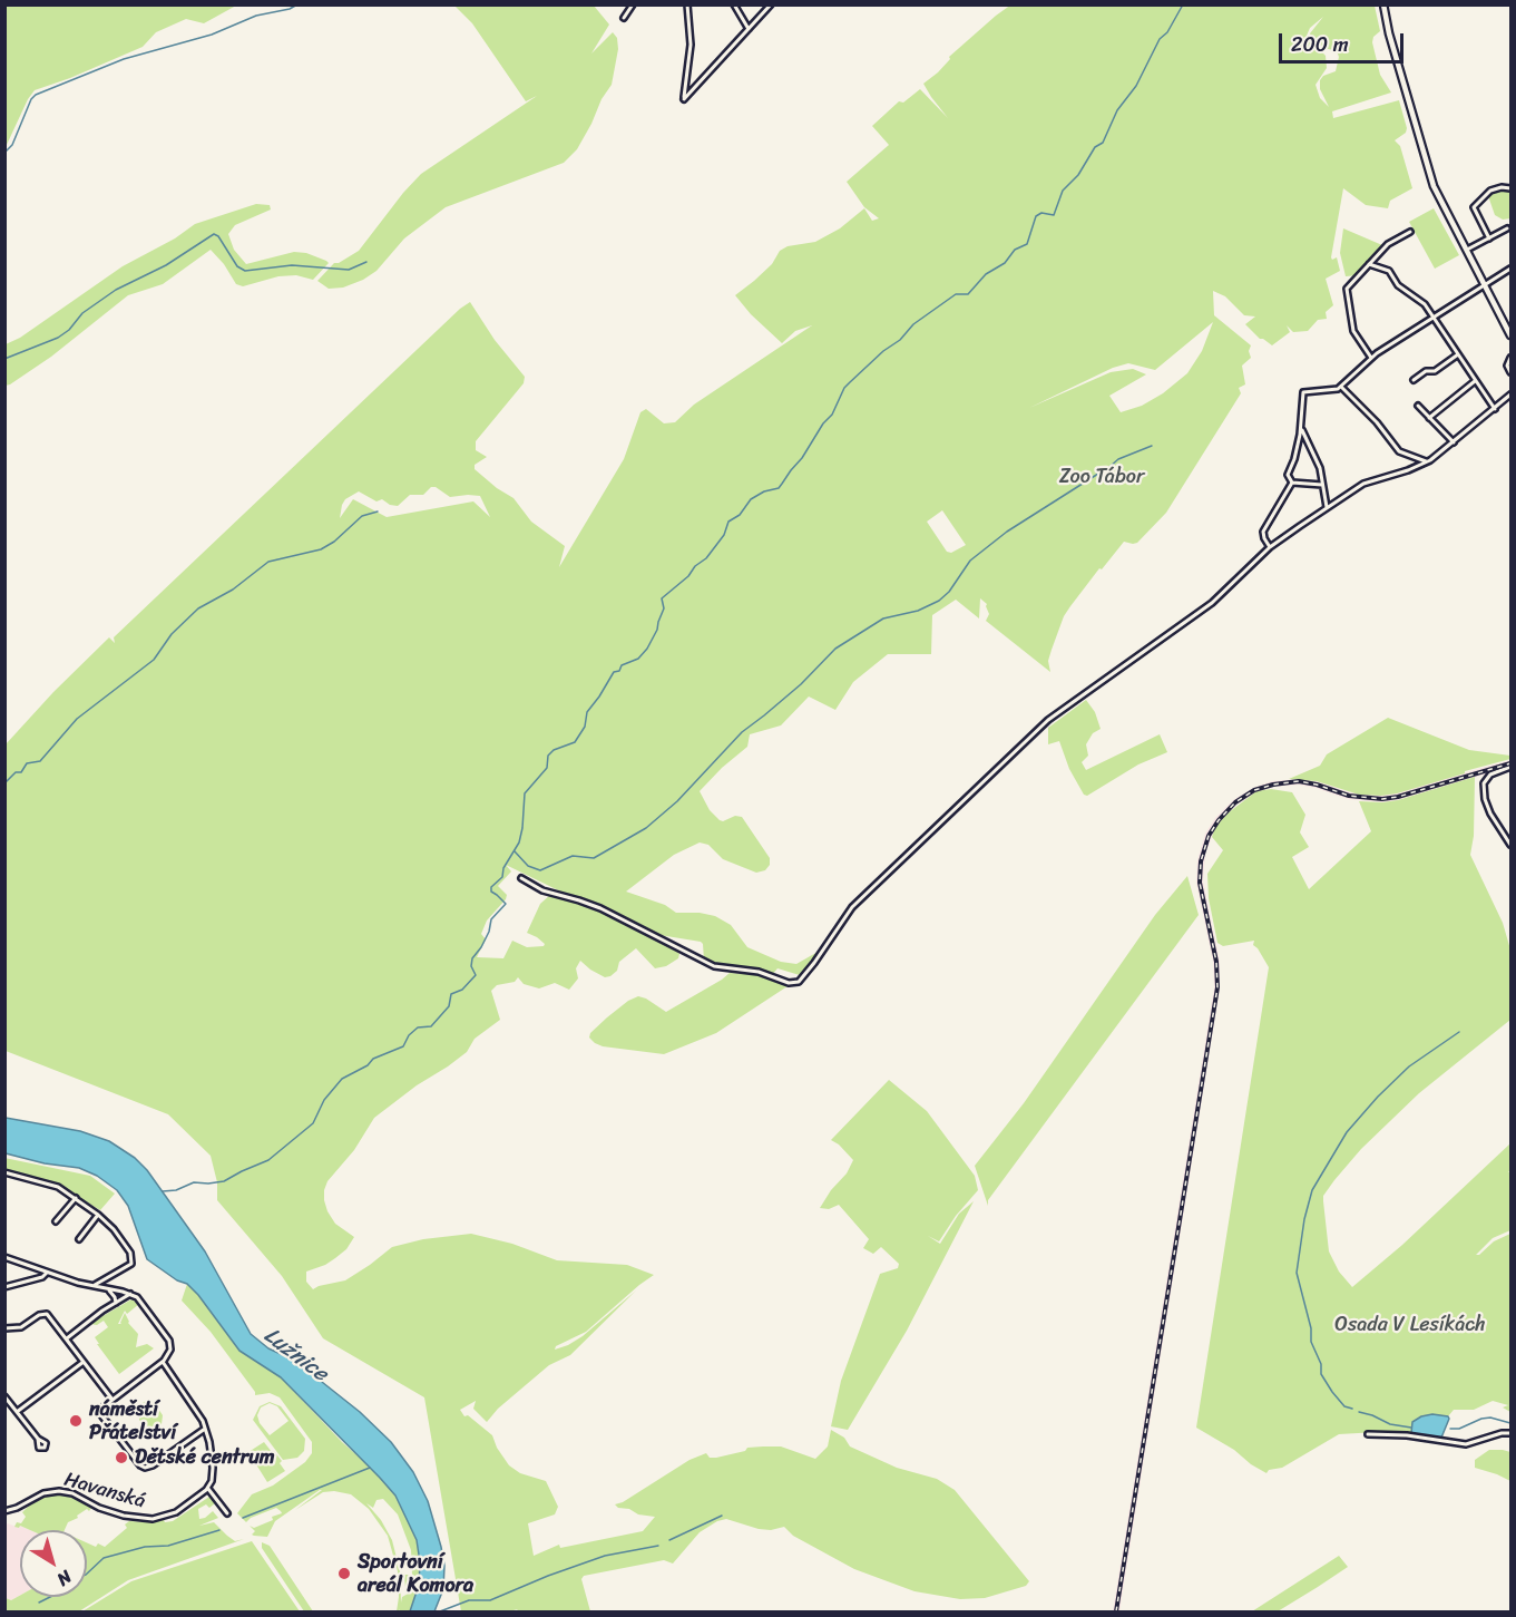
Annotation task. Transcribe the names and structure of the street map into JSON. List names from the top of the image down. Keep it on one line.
{"streets":{"street":["Havanská"]},"water":["Lužnice"],"parks":["Zoo Tábor","Osada V Lesíkách"],"places":["náměstí Přátelství","Dětské centrum","Sportovní areál Komora"],"scale_bar":"200 m","north":"bottom right"}
